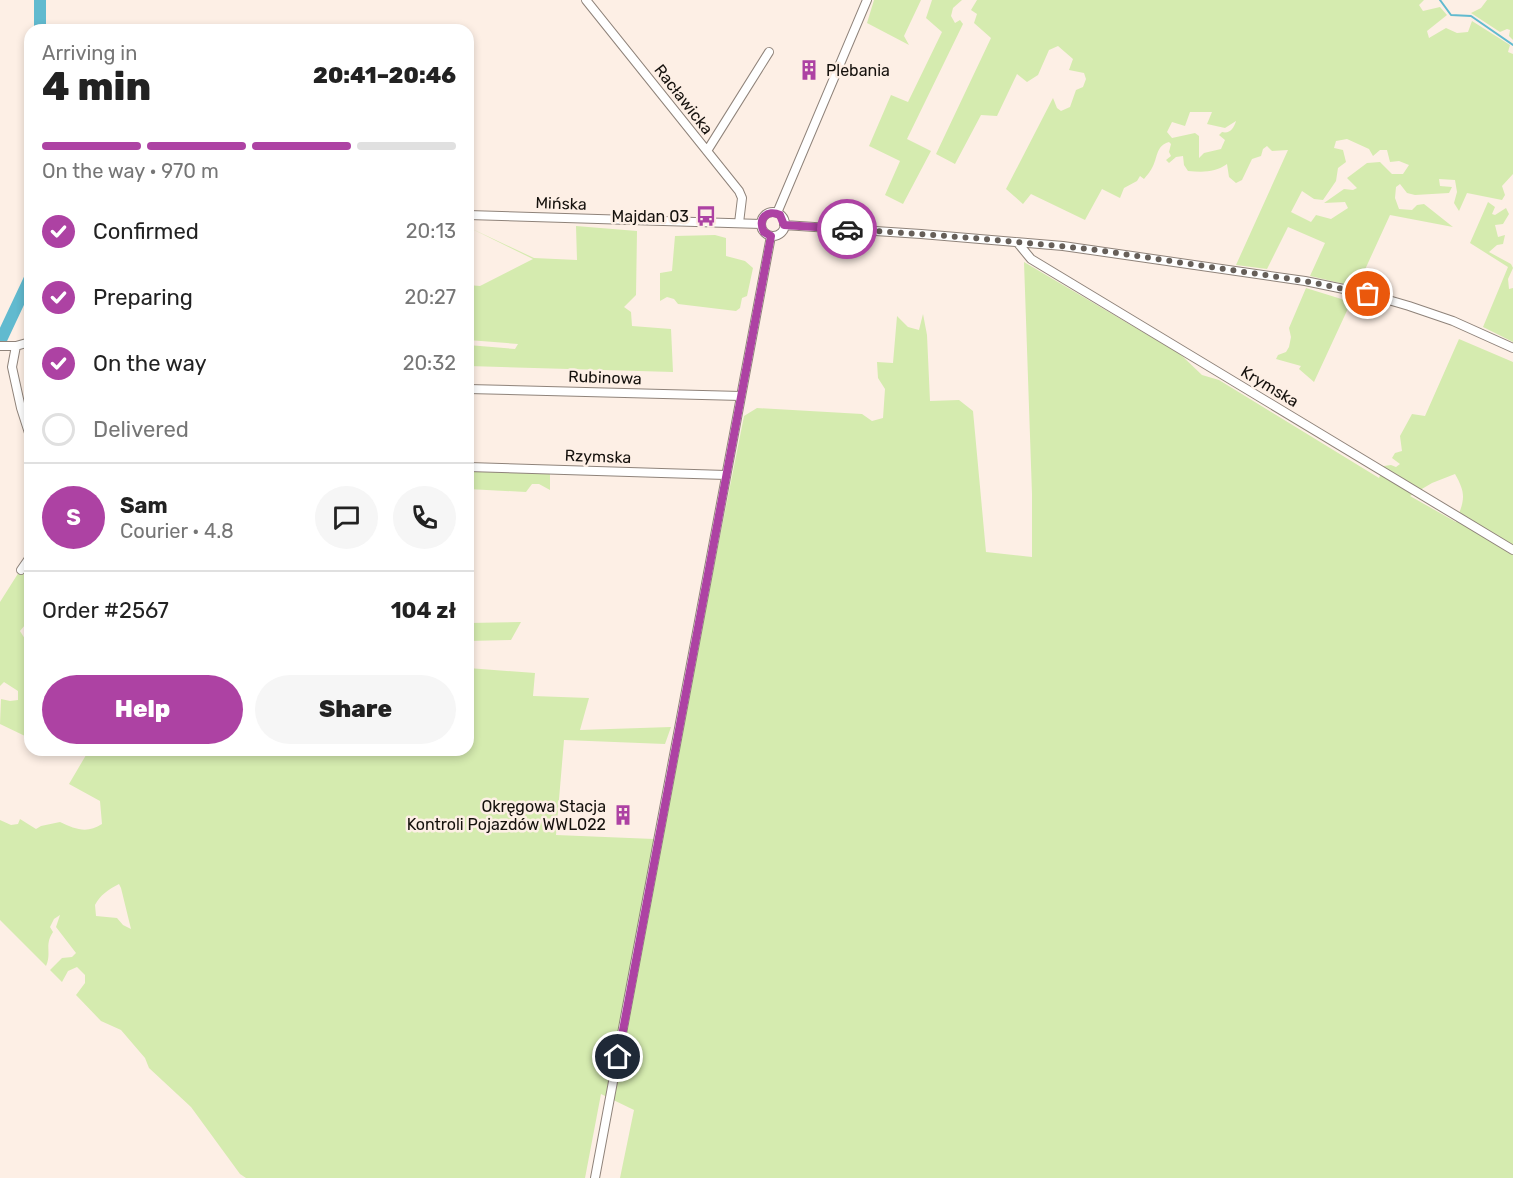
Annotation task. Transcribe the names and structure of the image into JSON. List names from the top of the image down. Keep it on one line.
{"streets":{"street":["Racławicka","Mińska","Rubinowa","Krymska","Rzymska"]},"crossings":[["Racławicka","Mińska"]],"places":{"building":["Plebania","Okręgowa Stacja Kontroli Pojazdów WWL022"],"bus stop":["Majdan 03"]},"page":{"heading":["4 min","Arriving in","20:41–20:46"],"panel":["Sam","Courier · 4.8","Order #2567","104 zł"],"bar":"On the way · 970 m","list":[["Confirmed","20:13"],["Preparing","20:27"],["On the way","20:32"],"Delivered"],"round":"S","buttons":["Help","Share"]}}
